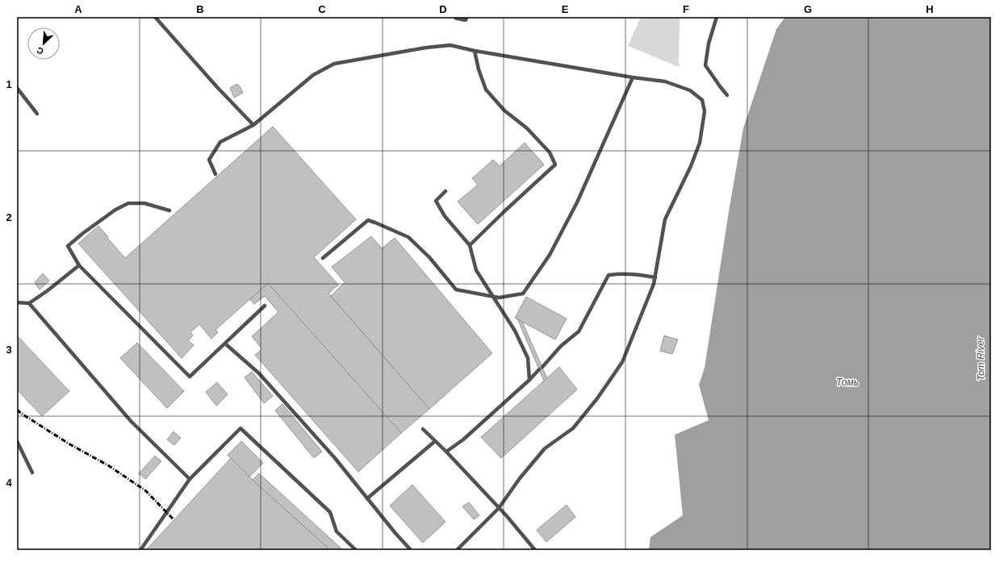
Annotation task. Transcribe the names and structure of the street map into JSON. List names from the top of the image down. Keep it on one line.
{"water":["Tom River","Томь"],"north":"bottom left","grid":{"columns":["A","B","C","D","E","F","G","H"],"rows":["1","2","3","4"]}}
